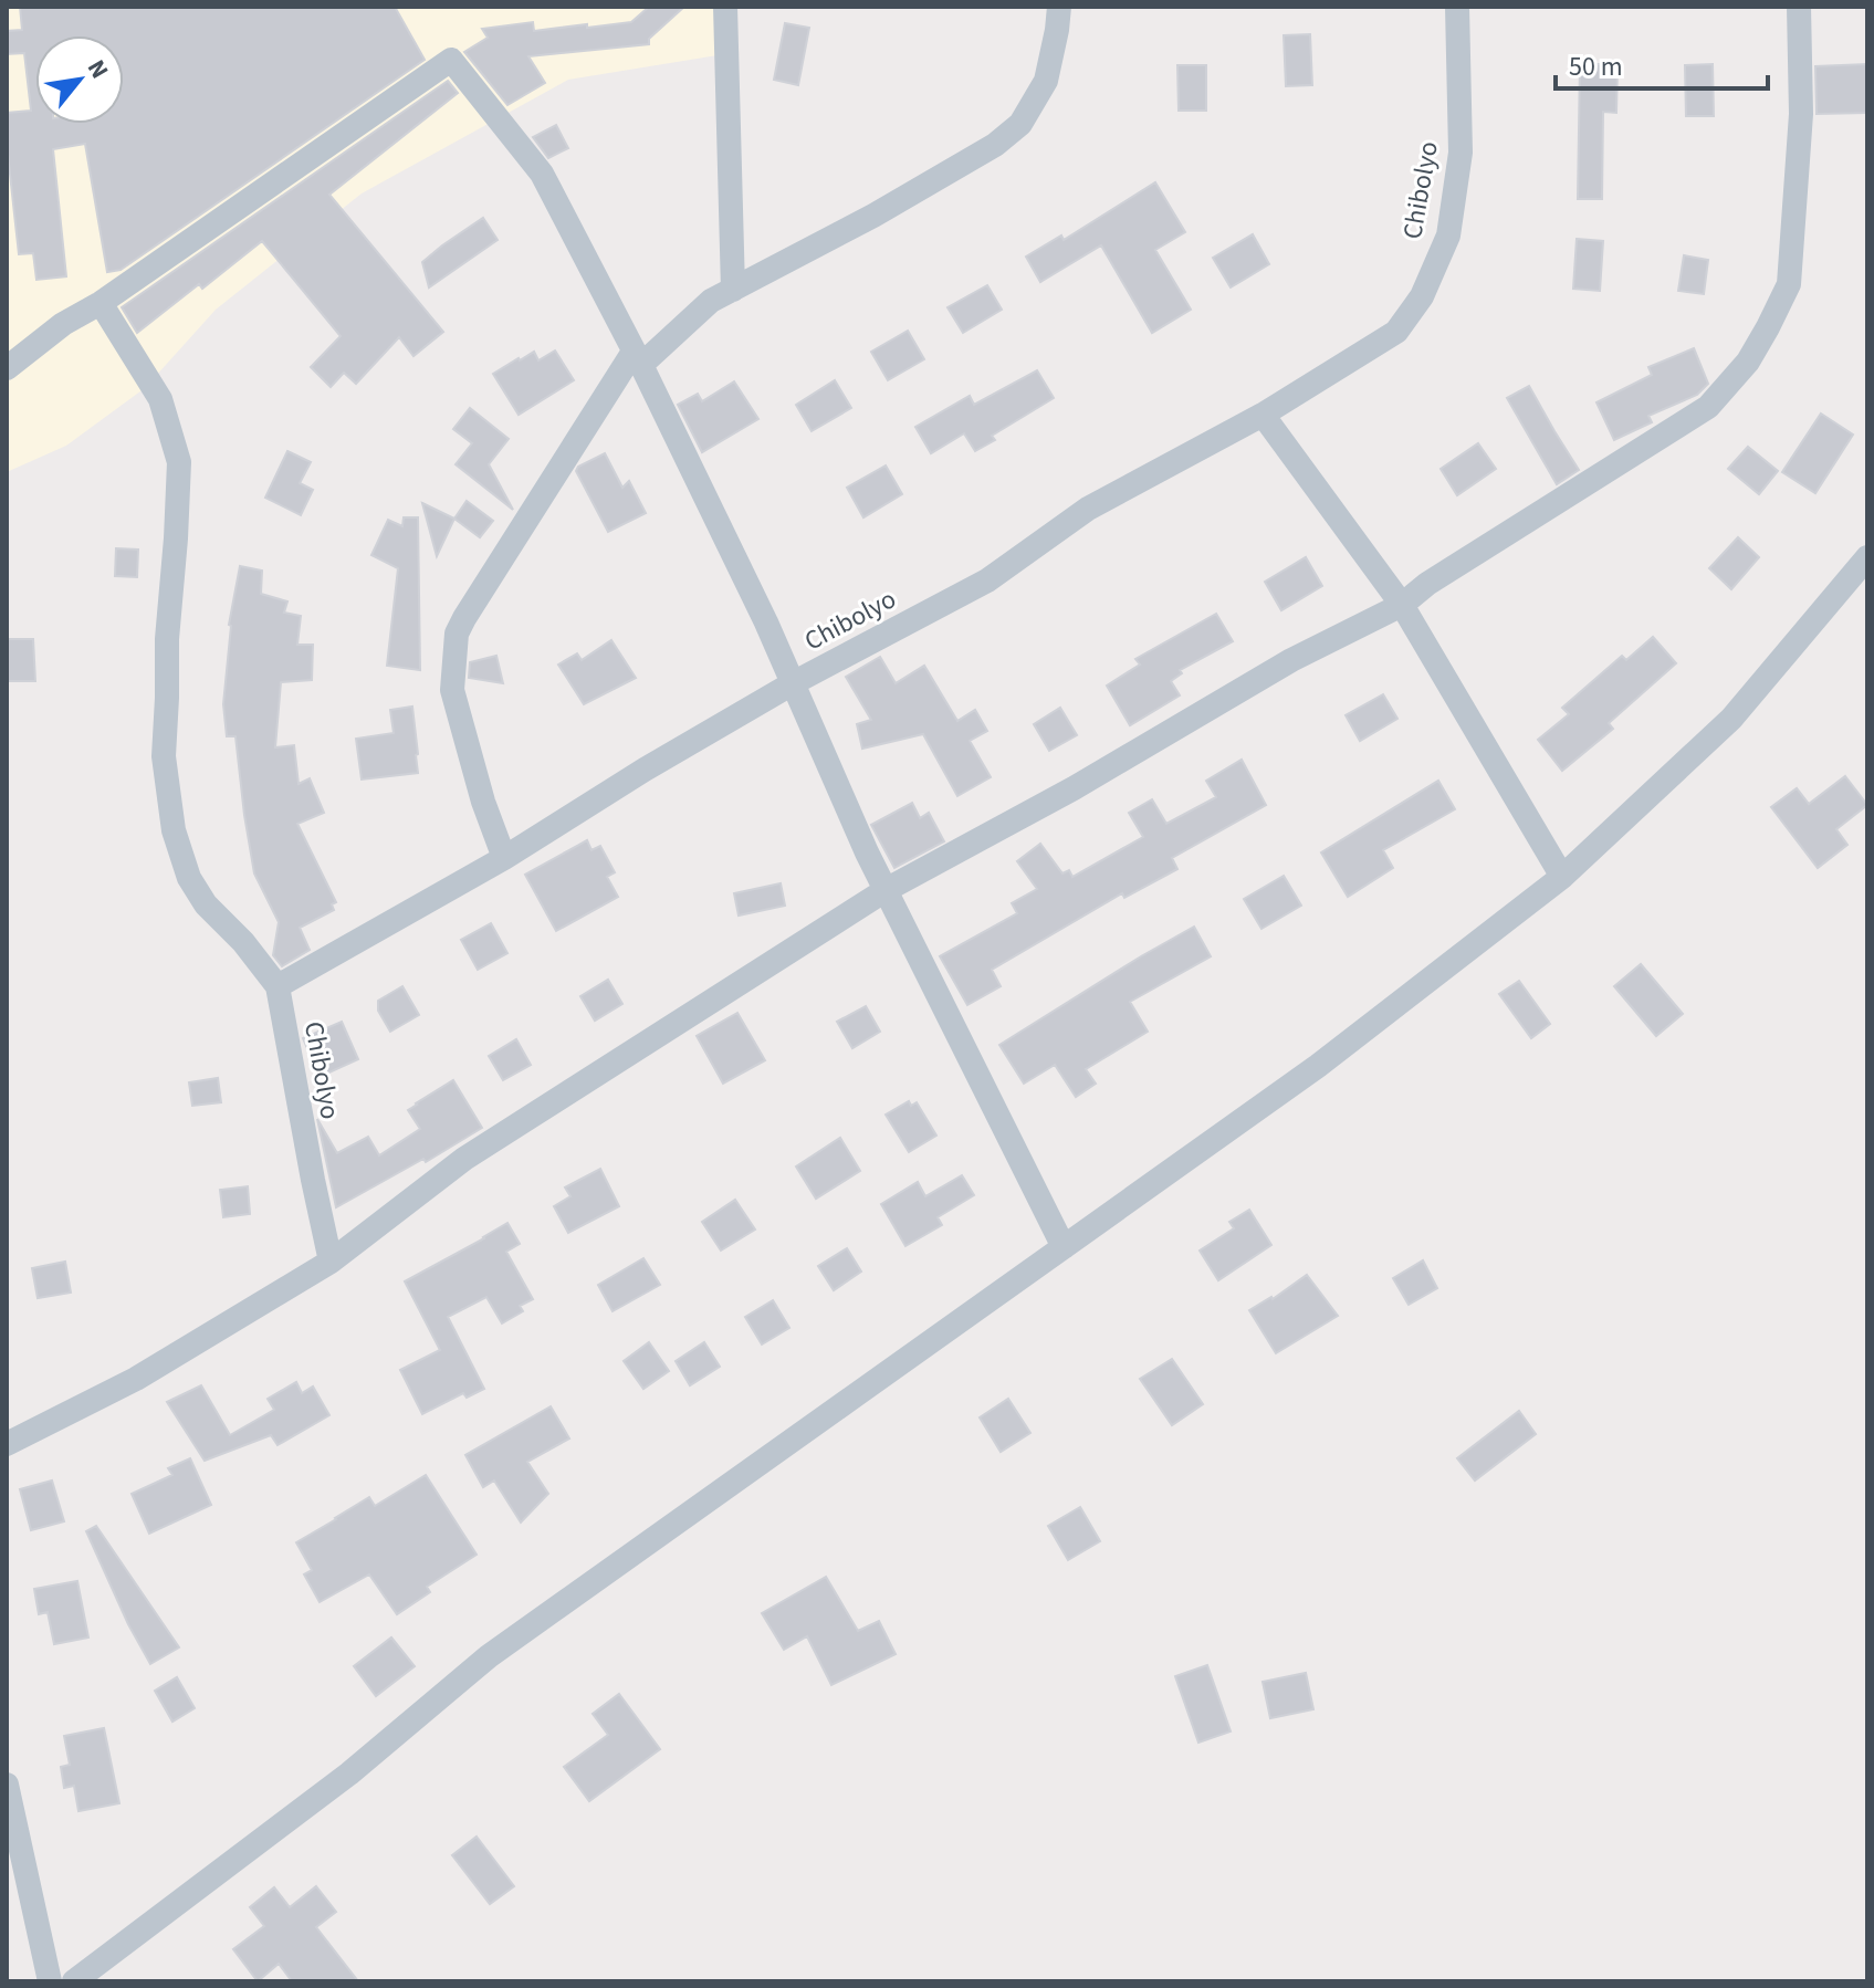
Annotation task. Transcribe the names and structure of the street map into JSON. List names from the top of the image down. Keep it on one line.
{"streets":{"street":["Chibolyo"]},"scale_bar":"50 m","north":"top right"}
